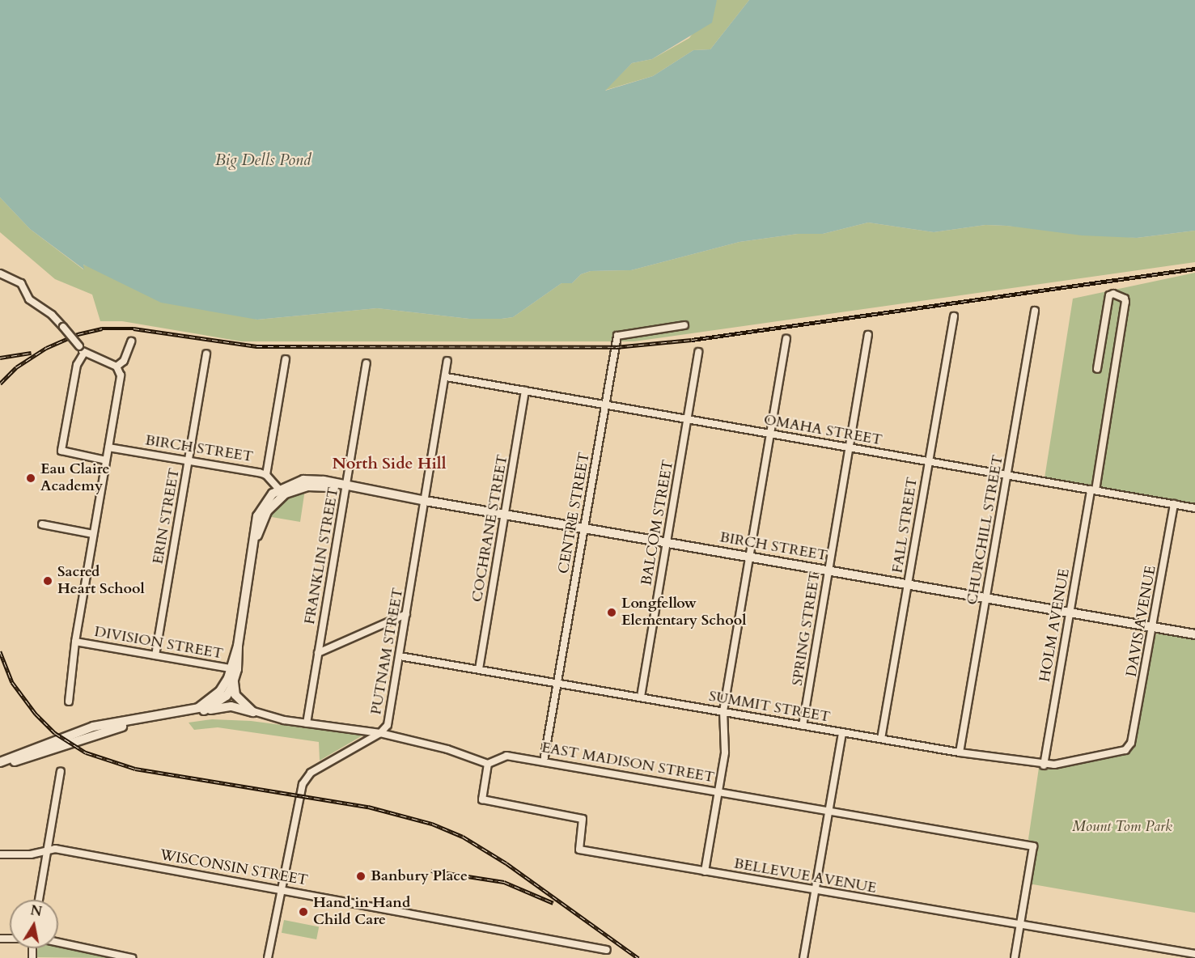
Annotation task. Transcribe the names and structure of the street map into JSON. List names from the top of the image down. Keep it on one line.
{"streets":{"main road":["BIRCH STREET"],"street":["OMAHA STREET","CENTRE STREET","ERIN STREET","BALCOM STREET","FALL STREET","COCHRANE STREET","CHURCHILL STREET","FRANKLIN STREET","DAVIS AVENUE","HOLM AVENUE","SPRING STREET","DIVISION STREET","PUTNAM STREET","SUMMIT STREET","EAST MADISON STREET","WISCONSIN STREET","BELLEVUE AVENUE"]},"crossings":[["OMAHA STREET","CENTRE STREET"],["OMAHA STREET","BALCOM STREET"],["OMAHA STREET","FALL STREET"],["OMAHA STREET","COCHRANE STREET"],["OMAHA STREET","CHURCHILL STREET"],["OMAHA STREET","DAVIS AVENUE"],["OMAHA STREET","HOLM AVENUE"],["OMAHA STREET","SPRING STREET"],["OMAHA STREET","PUTNAM STREET"],["BIRCH STREET","CENTRE STREET"],["BIRCH STREET","ERIN STREET"],["BIRCH STREET","BALCOM STREET"],["BIRCH STREET","FALL STREET"],["BIRCH STREET","COCHRANE STREET"],["BIRCH STREET","CHURCHILL STREET"],["BIRCH STREET","FRANKLIN STREET"],["BIRCH STREET","DAVIS AVENUE"],["BIRCH STREET","HOLM AVENUE"],["BIRCH STREET","SPRING STREET"],["BIRCH STREET","PUTNAM STREET"],["CENTRE STREET","SUMMIT STREET"],["CENTRE STREET","EAST MADISON STREET"],["ERIN STREET","DIVISION STREET"],["BALCOM STREET","SUMMIT STREET"],["FALL STREET","SUMMIT STREET"],["COCHRANE STREET","SUMMIT STREET"],["CHURCHILL STREET","SUMMIT STREET"],["DAVIS AVENUE","SUMMIT STREET"],["HOLM AVENUE","SUMMIT STREET"],["SPRING STREET","SUMMIT STREET"],["PUTNAM STREET","SUMMIT STREET"],["PUTNAM STREET","WISCONSIN STREET"],["EAST MADISON STREET","BELLEVUE AVENUE"]],"districts":["North Side Hill"],"water":["Big Dells Pond"],"parks":["Mount Tom Park"],"places":["Eau Claire Academy","Sacred Heart School","Longfellow Elementary School","Banbury Place","Hand in Hand Child Care"],"north":"top"}
